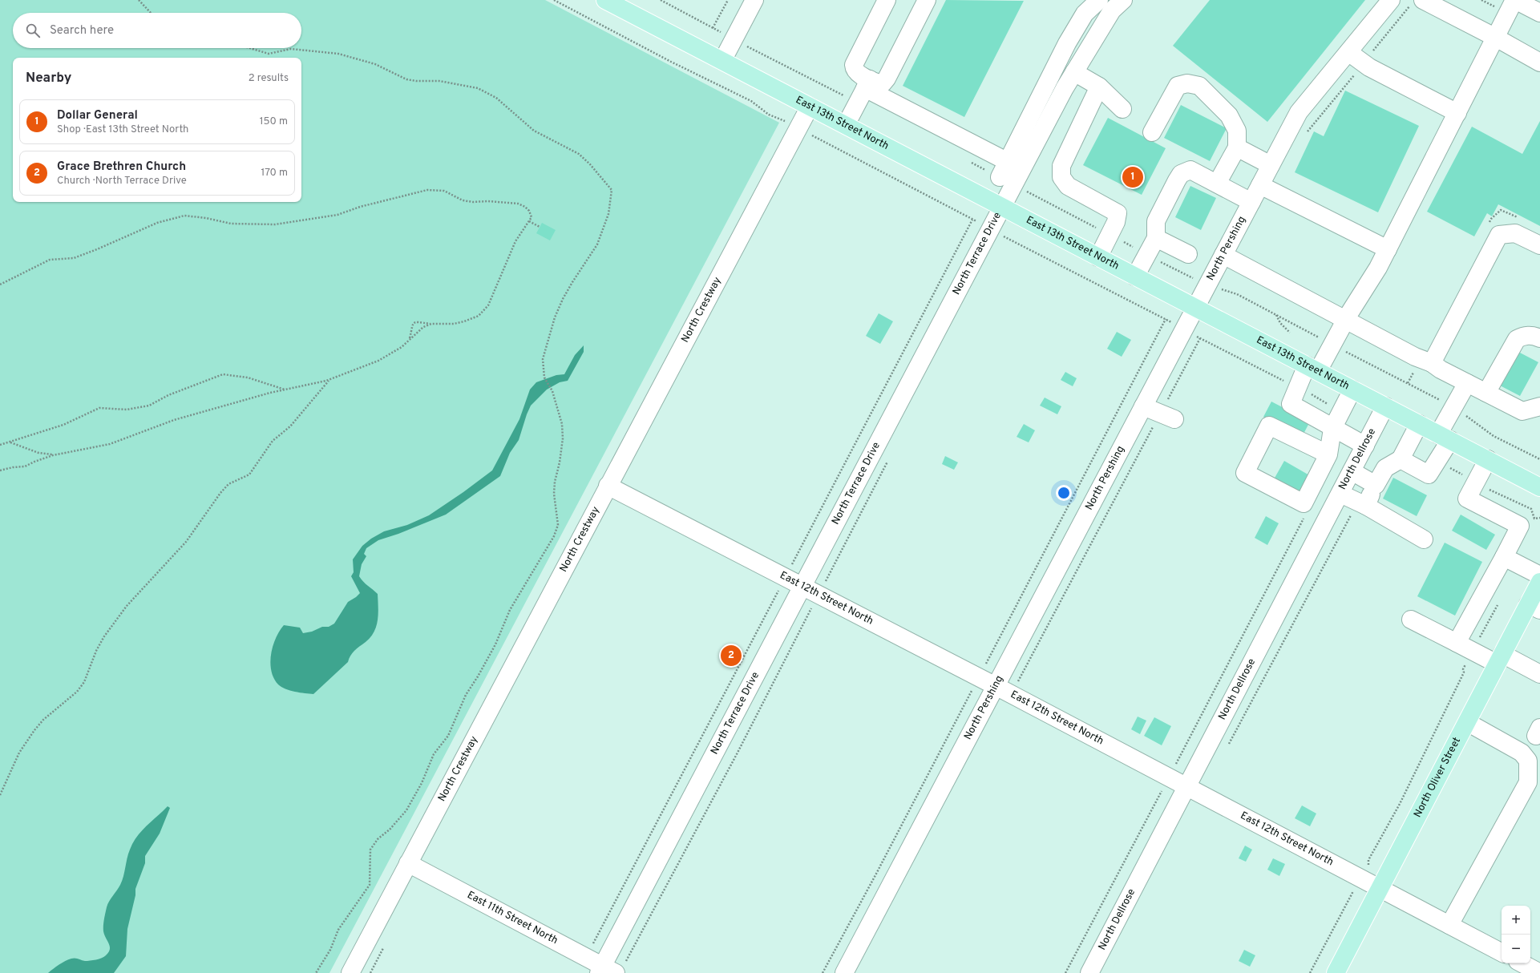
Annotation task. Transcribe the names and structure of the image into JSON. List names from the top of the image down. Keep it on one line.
{"streets":{"main road":["East 13th Street North","North Oliver Street"],"street":["North Pershing","North Terrace Drive","North Crestway","North Dellrose","East 12th Street North","East 11th Street North"]},"crossings":[["East 13th Street North","North Pershing"],["East 13th Street North","North Terrace Drive"],["East 13th Street North","North Crestway"],["East 13th Street North","North Dellrose"],["North Pershing","East 12th Street North"],["North Terrace Drive","East 12th Street North"],["North Terrace Drive","East 11th Street North"],["North Crestway","East 12th Street North"],["North Crestway","East 11th Street North"],["North Dellrose","East 12th Street North"],["East 12th Street North","North Oliver Street"]],"page":{"search":"Search here","heading":["Nearby","2 results"],"list":[{"mark":"1","name":"Dollar General","note":"Shop · East 13th Street North","value":"150 m"},{"mark":"2","name":"Grace Brethren Church","note":"Church · North Terrace Drive","value":"170 m"}],"pins":["1","2"],"map_buttons":["+","−"]}}
